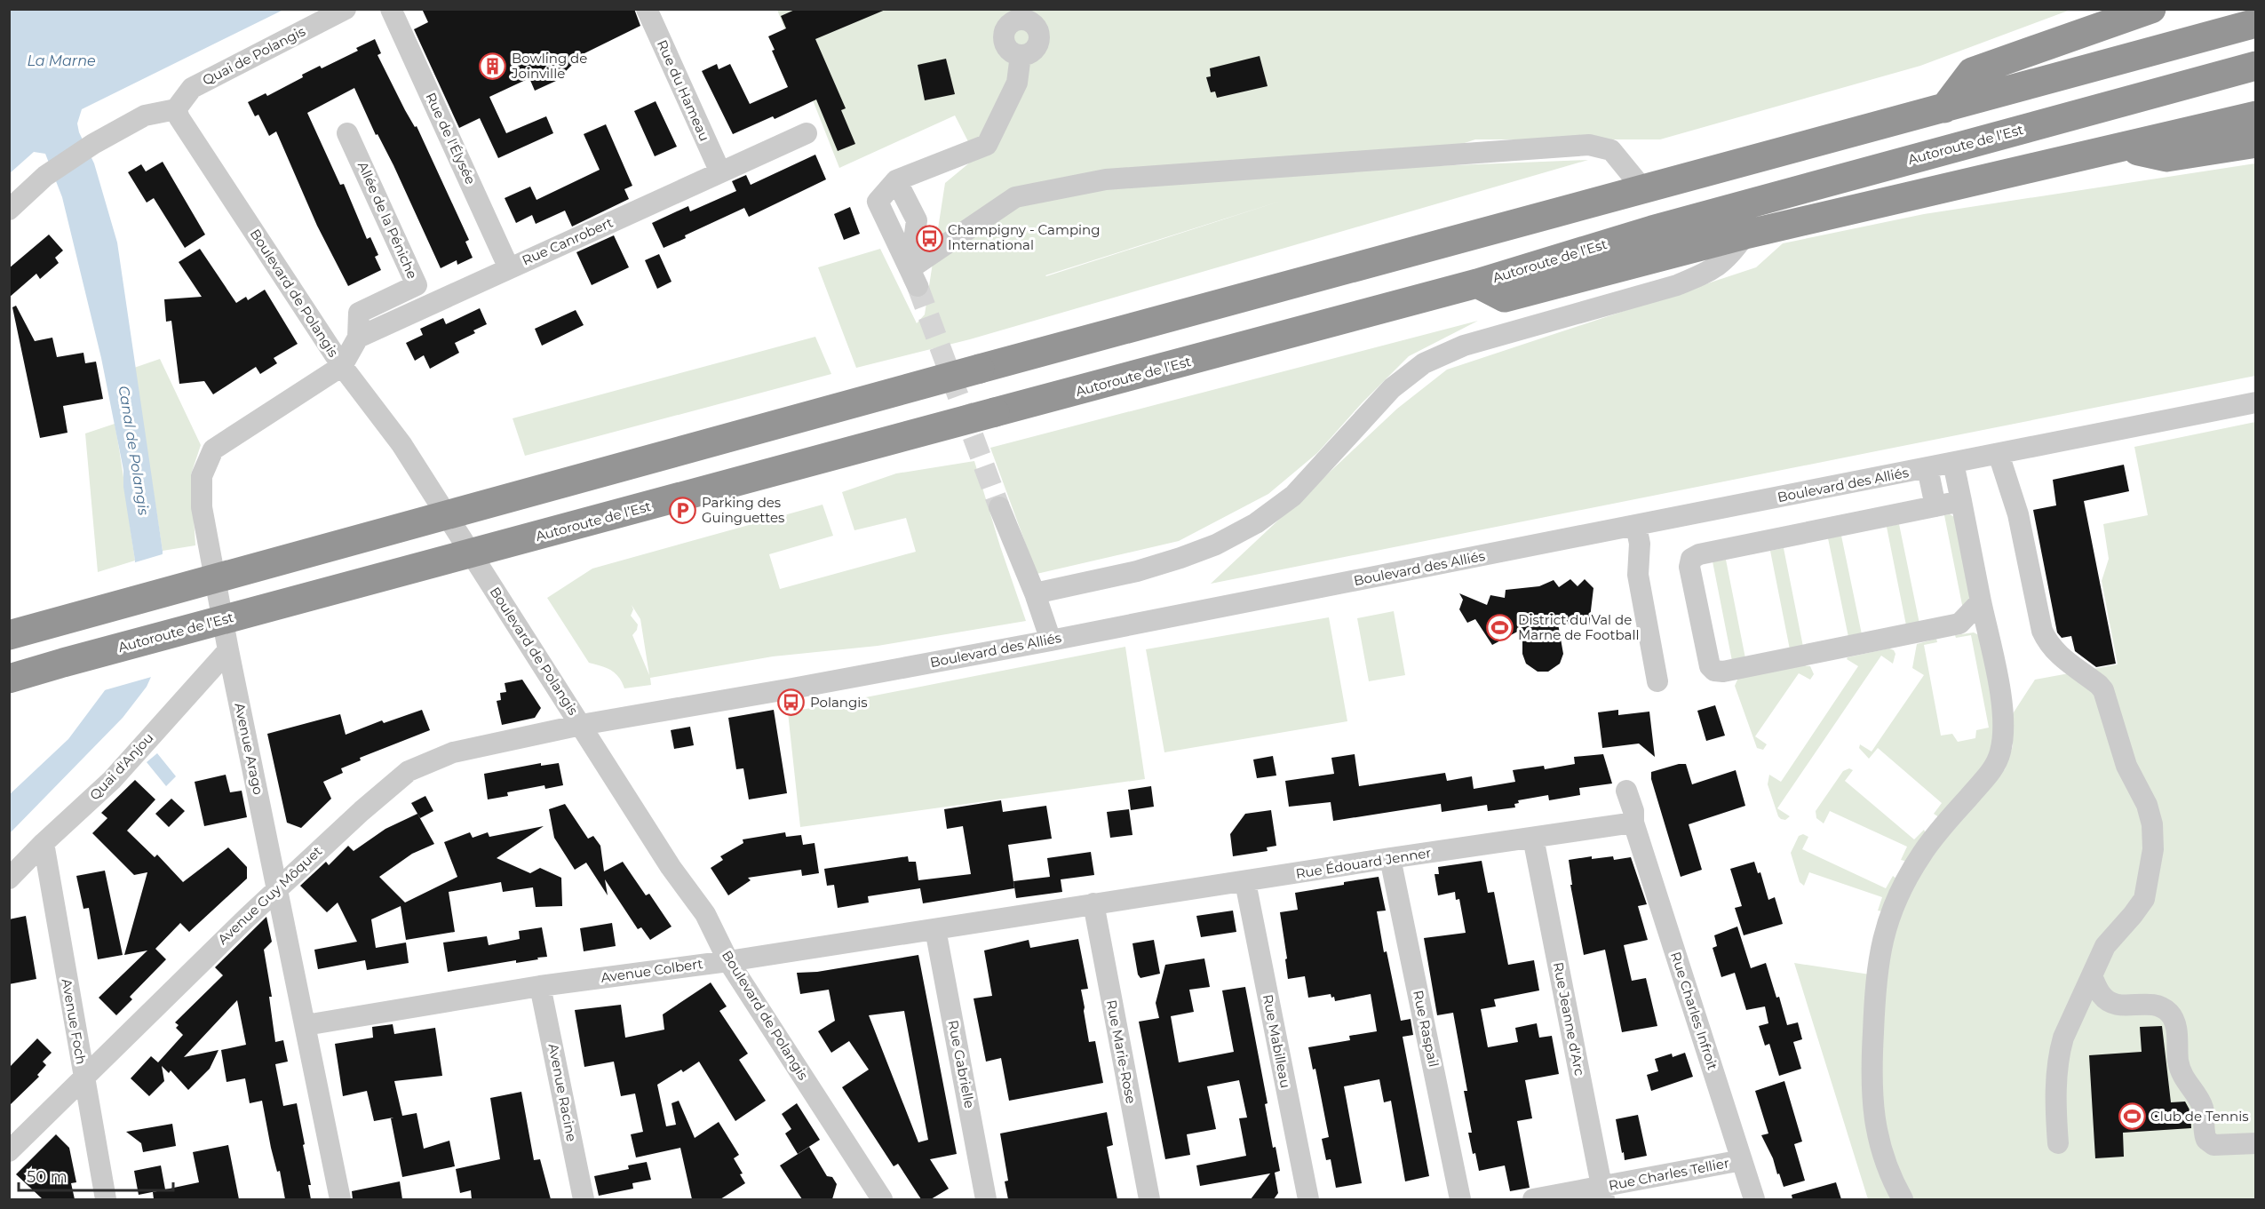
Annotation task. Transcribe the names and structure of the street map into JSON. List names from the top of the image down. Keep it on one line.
{"streets":{"highway":["Autoroute de l’Est"],"street":["Quai de Polangis","Rue du Hameau","Rue de l'Élysée","Allée de la Péniche","Rue Canrobert","Boulevard de Polangis","Boulevard des Alliés","Avenue Arago","Quai d'Anjou","Rue Édouard Jenner","Avenue Guy Môquet","Avenue Colbert","Rue Charles Infroit","Rue Jeanne d'Arc","Avenue Foch","Rue Raspail","Rue Mabilleau","Rue Marie-Rose","Rue Gabrielle","Avenue Racine","Rue Charles Tellier"]},"crossings":[["Quai de Polangis","Boulevard de Polangis"],["Rue du Hameau","Rue Canrobert"],["Rue de l'Élysée","Rue Canrobert"],["Allée de la Péniche","Rue Canrobert"],["Boulevard de Polangis","Boulevard des Alliés"],["Boulevard de Polangis","Avenue Arago"],["Boulevard de Polangis","Avenue Guy Môquet"],["Boulevard de Polangis","Avenue Colbert"],["Boulevard des Alliés","Avenue Guy Môquet"],["Avenue Arago","Quai d'Anjou"],["Avenue Arago","Avenue Guy Môquet"],["Avenue Arago","Avenue Colbert"],["Quai d'Anjou","Avenue Foch"],["Rue Édouard Jenner","Avenue Colbert"],["Rue Édouard Jenner","Rue Charles Infroit"],["Rue Édouard Jenner","Rue Jeanne d'Arc"],["Rue Édouard Jenner","Rue Raspail"],["Rue Édouard Jenner","Rue Mabilleau"],["Rue Édouard Jenner","Rue Marie-Rose"],["Avenue Guy Môquet","Avenue Foch"],["Avenue Colbert","Rue Marie-Rose"],["Avenue Colbert","Rue Gabrielle"],["Avenue Colbert","Avenue Racine"],["Rue Charles Infroit","Rue Charles Tellier"],["Rue Jeanne d'Arc","Rue Charles Tellier"]],"water":["La Marne","Canal de Polangis"],"places":{"building":["Bowling de Joinville"],"bus stop":["Champigny - Camping International","Polangis"],"parking":["Parking des Guinguettes"],"sports":["District du Val de Marne de Football","Club de Tennis"]},"scale_bar":"50 m"}
